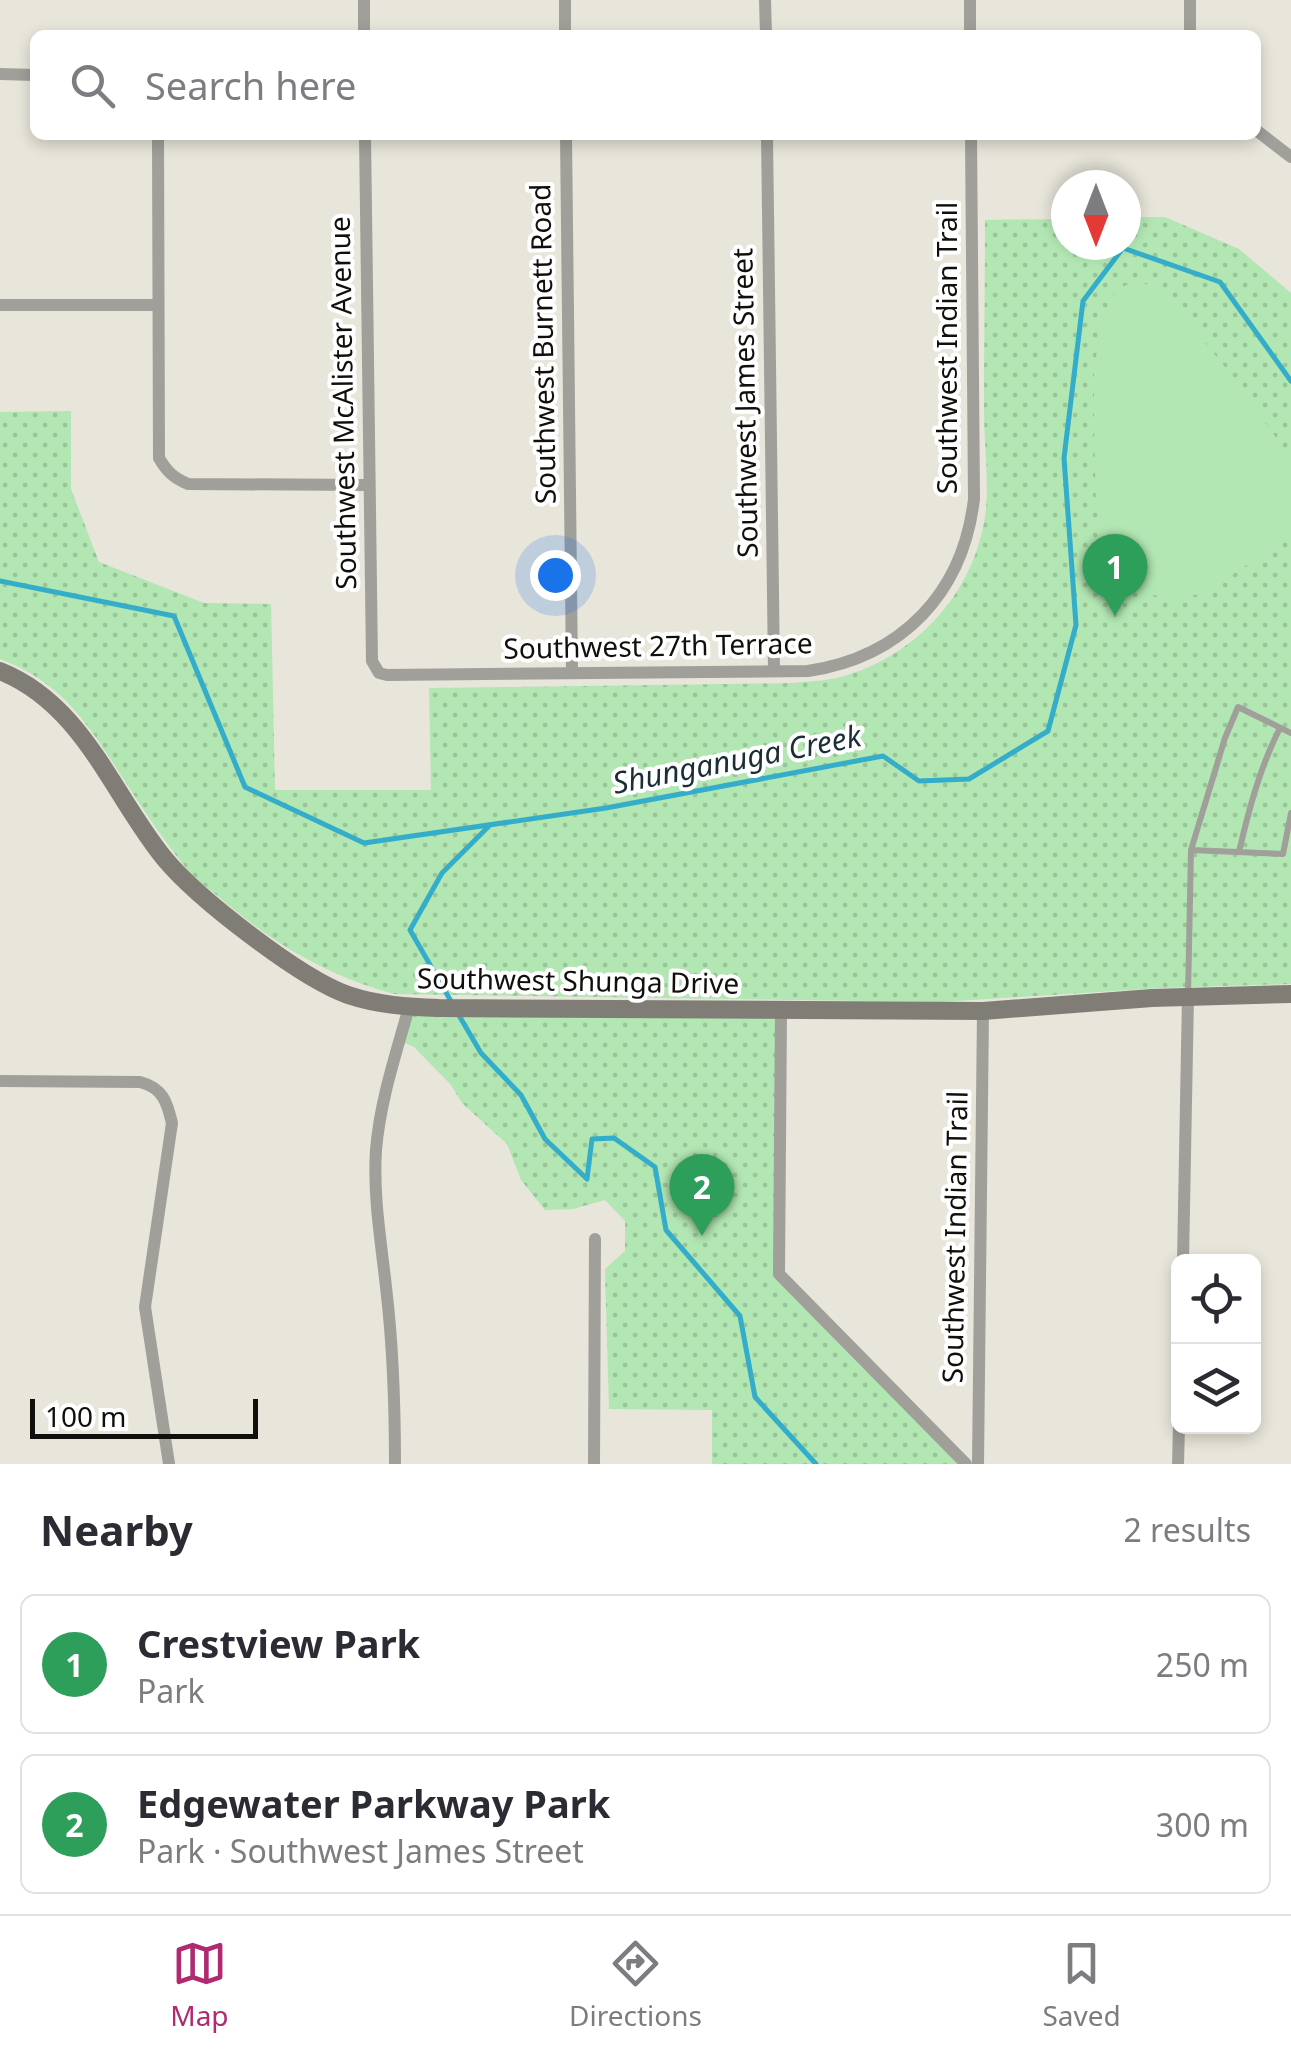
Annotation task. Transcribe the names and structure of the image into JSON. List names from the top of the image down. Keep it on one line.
{"streets":{"street":["Southwest Burnett Road","Southwest Indian Trail","Southwest McAlister Avenue","Southwest James Street","Southwest 27th Terrace","Southwest Shunga Drive"]},"crossings":[["Southwest Burnett Road","Southwest 27th Terrace"],["Southwest Indian Trail","Southwest 27th Terrace"],["Southwest Indian Trail","Southwest Shunga Drive"],["Southwest McAlister Avenue","Southwest 27th Terrace"],["Southwest James Street","Southwest 27th Terrace"]],"water":["Shunganuga Creek"],"scale_bar":"100 m","north":"bottom","page":{"search":"Search here","pins":["1","2"],"scale":"100 m","heading":["Nearby","2 results"],"list":[{"mark":"1","name":"Crestview Park","note":"Park","value":"250 m"},{"mark":"2","name":"Edgewater Parkway Park","note":"Park · Southwest James Street","value":"300 m"}],"nav":["Map","Directions","Saved"]}}
